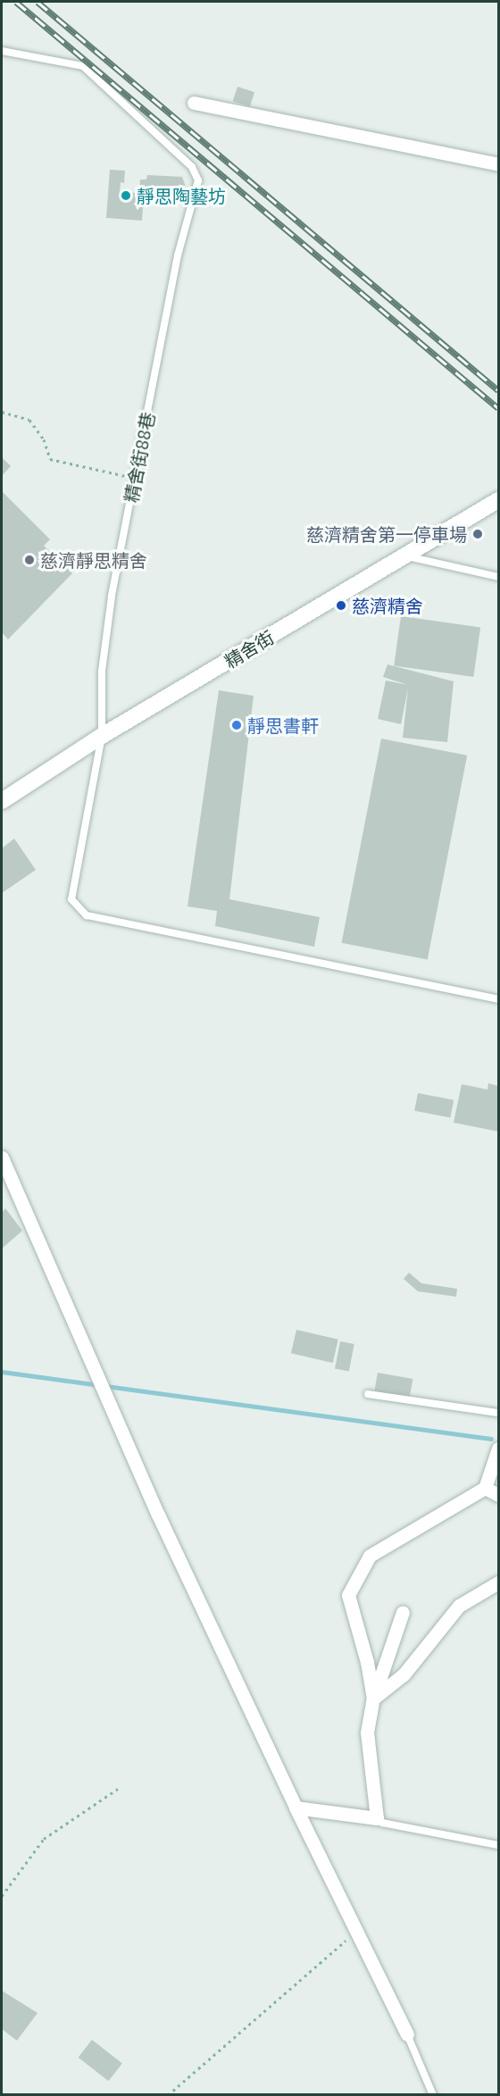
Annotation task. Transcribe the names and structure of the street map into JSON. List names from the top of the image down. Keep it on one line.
{"streets":{"street":["精舍街"],"lane":["精舍街88巷"]},"crossings":[["精舍街88巷","精舍街"]],"places":["靜思陶藝坊","慈濟精舍第一停車場","慈濟靜思精舍","慈濟精舍","靜思書軒"]}
